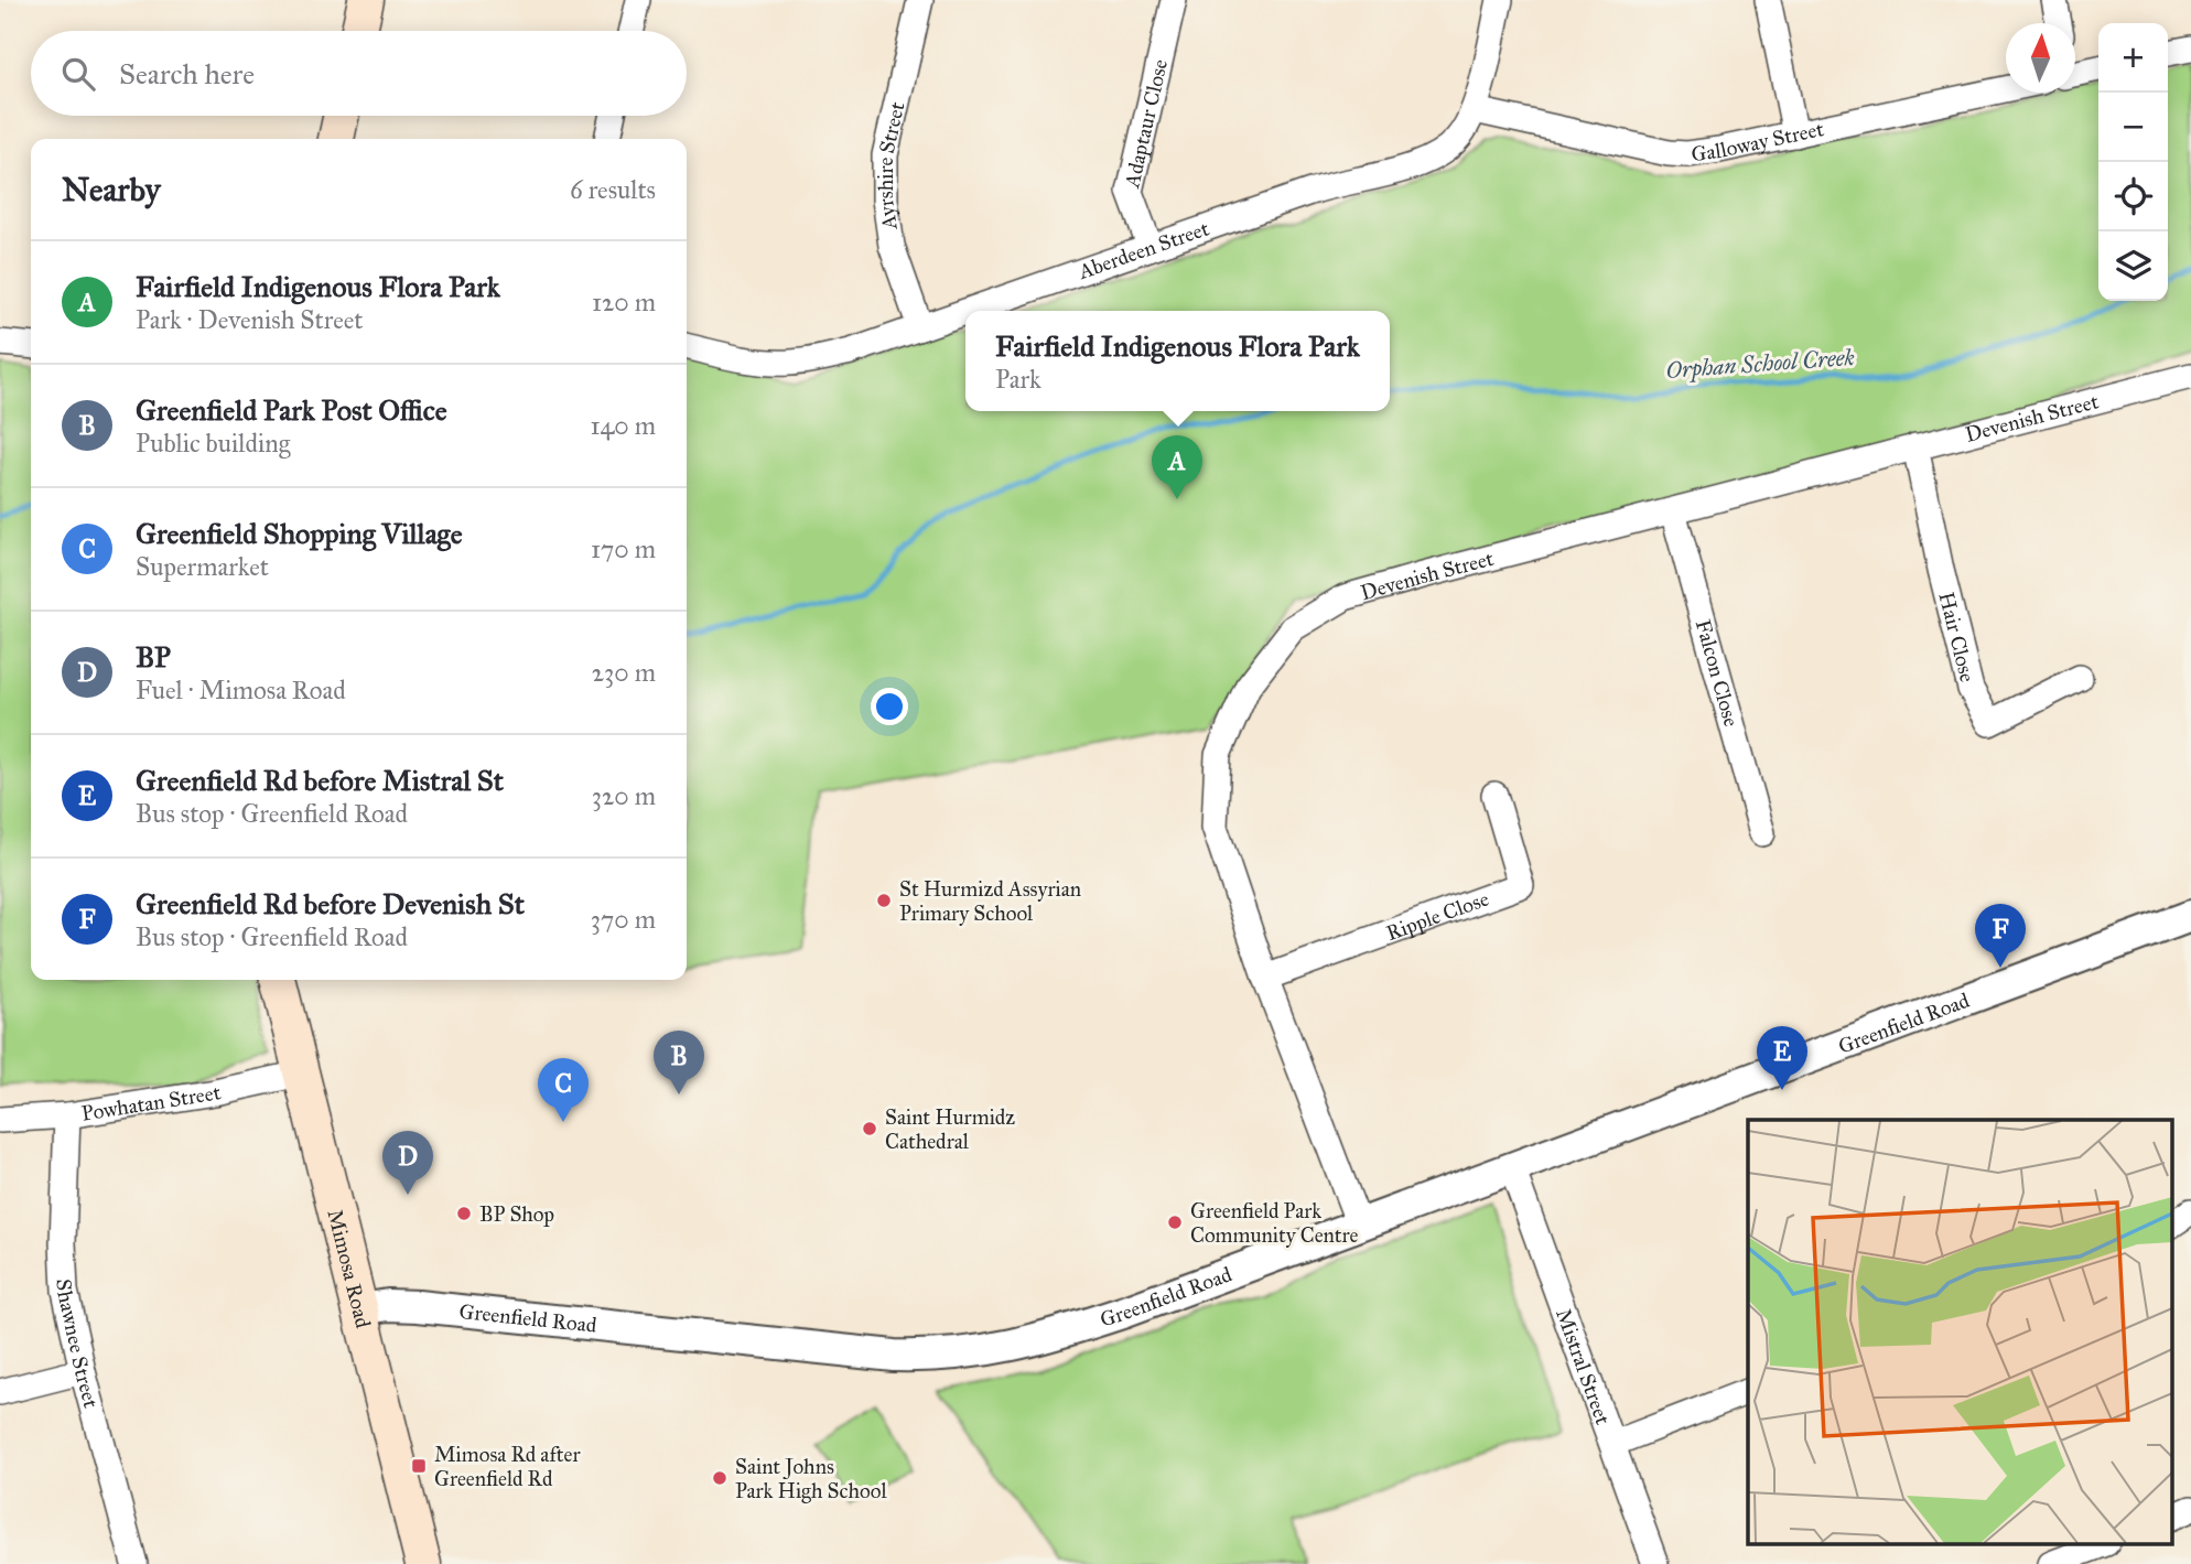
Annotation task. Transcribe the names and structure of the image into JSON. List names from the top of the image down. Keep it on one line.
{"streets":{"main road":["Mimosa Road"],"street":["Adaptaur Close","Galloway Street","Ayrshire Street","Aberdeen Street","Devenish Street","Hair Close","Falcon Close","Ripple Close","Greenfield Road","Powhatan Street","Shawnee Street","Mistral Street"]},"crossings":[["Adaptaur Close","Aberdeen Street"],["Galloway Street","Aberdeen Street"],["Ayrshire Street","Aberdeen Street"],["Devenish Street","Hair Close"],["Devenish Street","Falcon Close"],["Devenish Street","Ripple Close"],["Devenish Street","Greenfield Road"],["Greenfield Road","Mimosa Road"],["Greenfield Road","Mistral Street"],["Powhatan Street","Mimosa Road"],["Powhatan Street","Shawnee Street"]],"water":["Orphan School Creek"],"places":{"other":["St Hurmizd Assyrian Primary School","Saint Hurmidz Cathedral","BP Shop","Greenfield Park Community Centre","Saint Johns Park High School"],"transit":["Mimosa Rd after Greenfield Rd"]},"north":"top","page":{"map_buttons":["+","−"],"search":"Search here","heading":["Nearby","6 results"],"list":[{"mark":"A","name":"Fairfield Indigenous Flora Park","note":"Park · Devenish Street","value":"120 m"},{"mark":"B","name":"Greenfield Park Post Office","note":"Public building","value":"140 m"},{"mark":"C","name":"Greenfield Shopping Village","note":"Supermarket","value":"170 m"},{"mark":"D","name":"BP","note":"Fuel · Mimosa Road","value":"230 m"},{"mark":"E","name":"Greenfield Rd before Mistral St","note":"Bus stop · Greenfield Road","value":"320 m"},{"mark":"F","name":"Greenfield Rd before Devenish St","note":"Bus stop · Greenfield Road","value":"370 m"}],"popup":["Fairfield Indigenous Flora Park","Park"],"pins":["A","F","E","B","C","D"]}}
